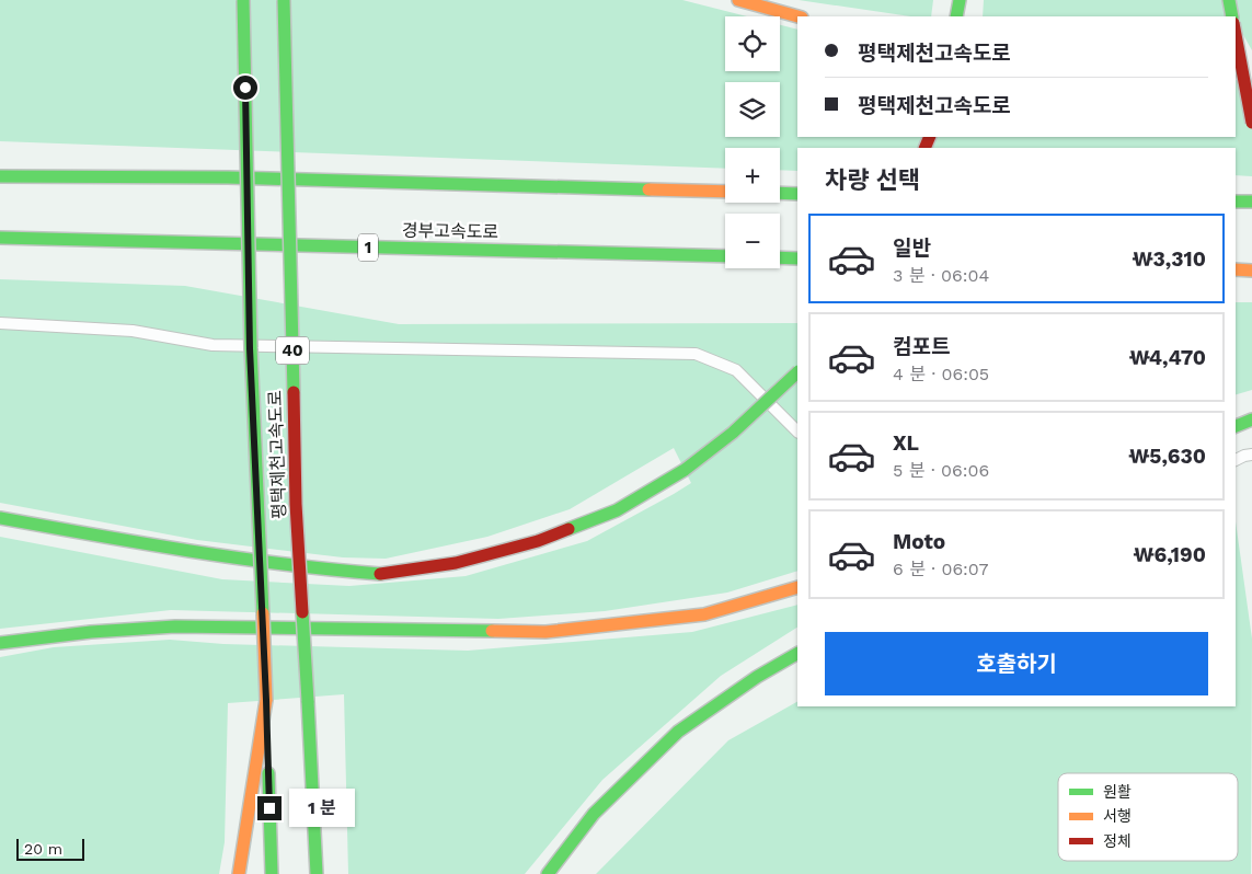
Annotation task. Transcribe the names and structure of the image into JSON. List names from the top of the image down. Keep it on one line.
{"streets":{"highway":["경부고속도로","1","40","평택제천고속도로"]},"legend":["원활","서행","정체"],"scale_bar":"20 m","page":{"map_buttons":["+","−"],"banner":["평택제천고속도로","평택제천고속도로"],"heading":"차량 선택","list":[{"name":"일반","note":"3 분 · 06:04","value":"₩3,310"},{"name":"컴포트","note":"4 분 · 06:05","value":"₩4,470"},{"name":"XL","note":"5 분 · 06:06","value":"₩5,630"},{"name":"Moto","note":"6 분 · 06:07","value":"₩6,190"}],"buttons":"호출하기","bubble":"1 분","scale":"20 m"}}
